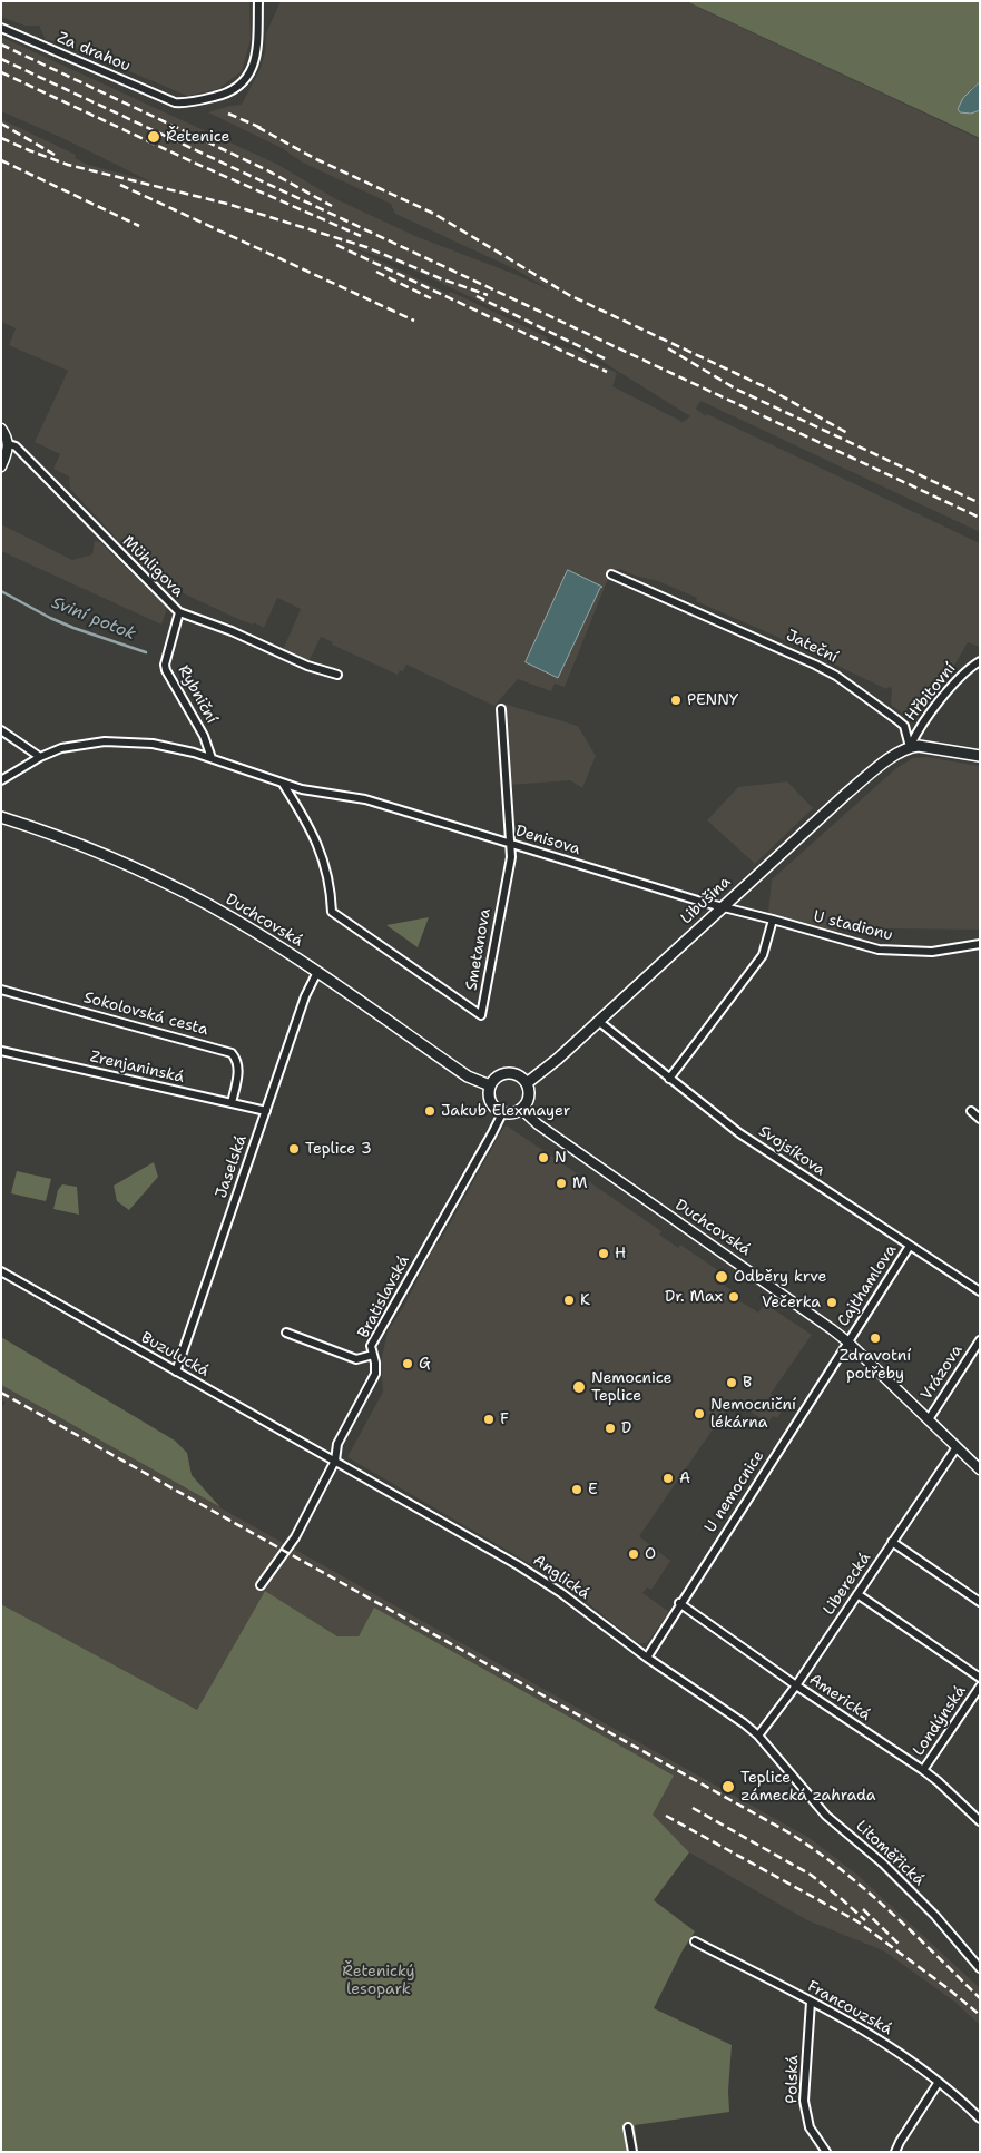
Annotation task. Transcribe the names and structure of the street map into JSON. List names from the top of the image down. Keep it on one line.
{"streets":{"main road":["Libušina","Duchcovská"],"street":["Za drahou","Mühligova","Jateční","Hřbitovní","Rybniční","Denisova","U stadionu","Smetanova","Sokolovská cesta","Zrenjaninská","Svojsíkova","Jaselská","Cajthamlova","Bratislavská","Buzulucká","Vrázova","U nemocnice","Anglická","Liberecká","Americká","Londýnská","Litoměřická","Francouzská","Polská"]},"crossings":[["Mühligova","Rybniční"],["Jateční","Hřbitovní"],["Jateční","Libušina"],["Hřbitovní","Libušina"],["Rybniční","Denisova"],["Denisova","Libušina"],["Denisova","U stadionu"],["Denisova","Smetanova"],["Libušina","Duchcovská"],["Libušina","U stadionu"],["Libušina","Svojsíkova"],["Libušina","Bratislavská"],["Duchcovská","Jaselská"],["Duchcovská","Cajthamlova"],["Duchcovská","Bratislavská"],["Duchcovská","Vrázova"],["Duchcovská","U nemocnice"],["Duchcovská","Liberecká"],["Sokolovská cesta","Zrenjaninská"],["Zrenjaninská","Jaselská"],["Svojsíkova","Cajthamlova"],["Jaselská","Buzulucká"],["Cajthamlova","U nemocnice"],["Bratislavská","Buzulucká"],["Bratislavská","Anglická"],["Buzulucká","Anglická"],["U nemocnice","Anglická"],["U nemocnice","Americká"],["Anglická","Liberecká"],["Anglická","Litoměřická"],["Liberecká","Americká"],["Liberecká","Litoměřická"],["Americká","Londýnská"],["Francouzská","Polská"]],"water":["Sviní potok"],"parks":["Řetenický lesopark"],"places":["Řetenice","PENNY","Jakub Elexmayer","Teplice 3","N","M","H","Odběry krve","Dr. Max","K","Večerka","Zdravotní potřeby","G","B","Nemocnice Teplice","Nemocniční lékárna","F","D","A","E","O","Teplice zámecká zahrada"]}
